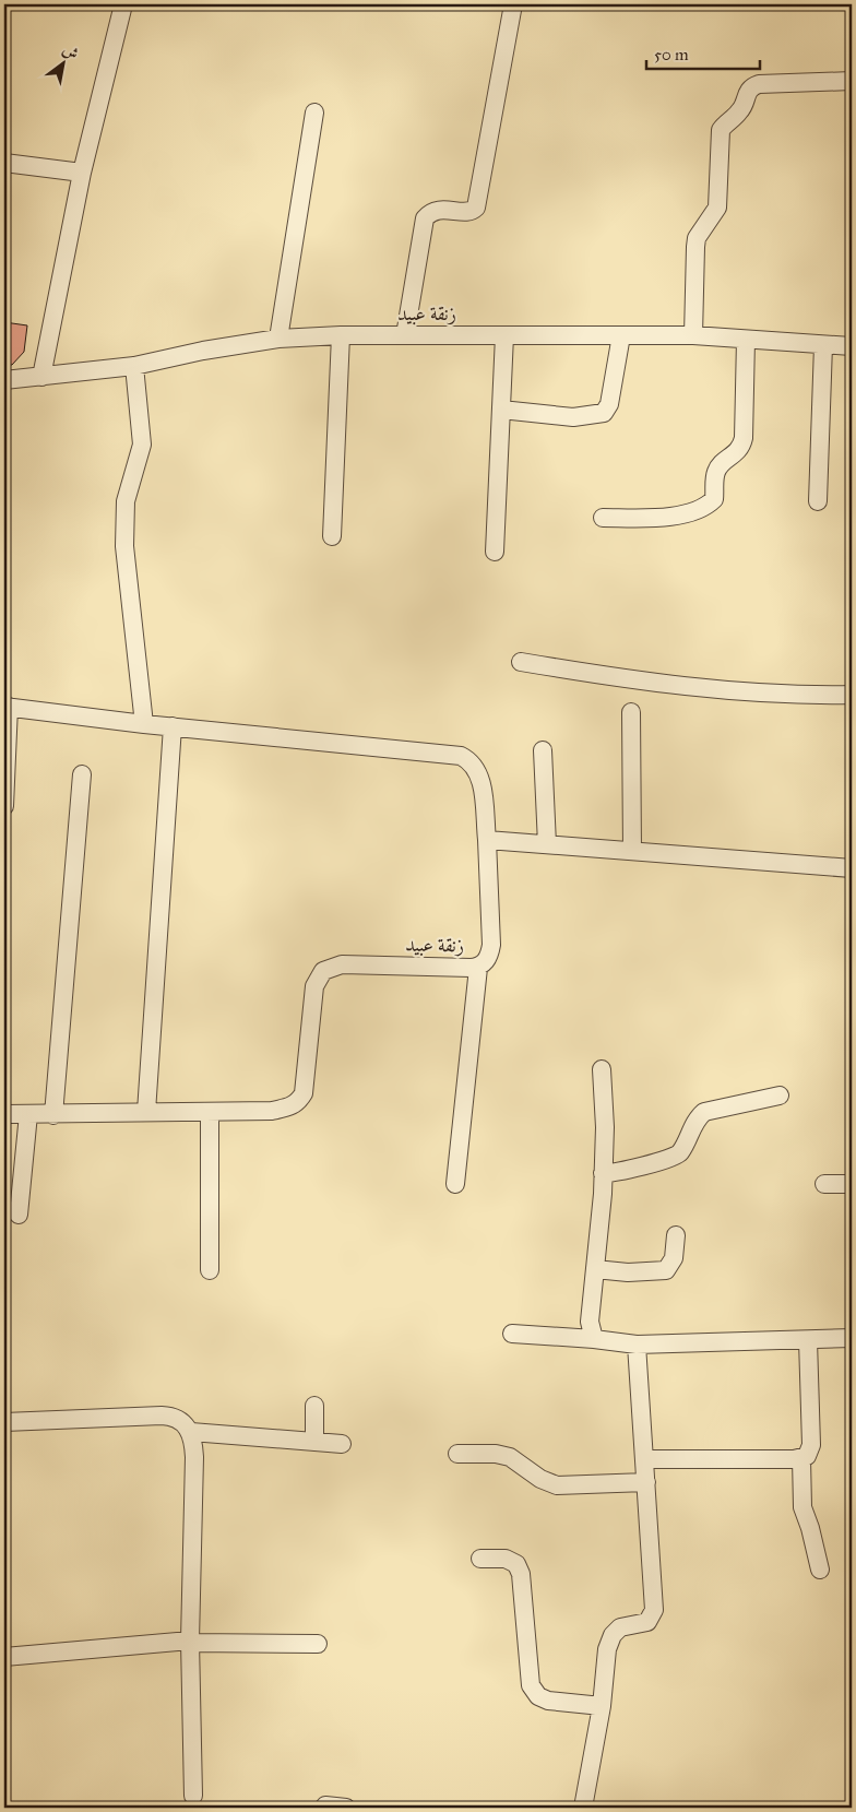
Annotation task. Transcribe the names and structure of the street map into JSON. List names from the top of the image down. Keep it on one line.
{"streets":{"street":["زنقة عبيد"]},"scale_bar":"50 m","north":"top right"}
